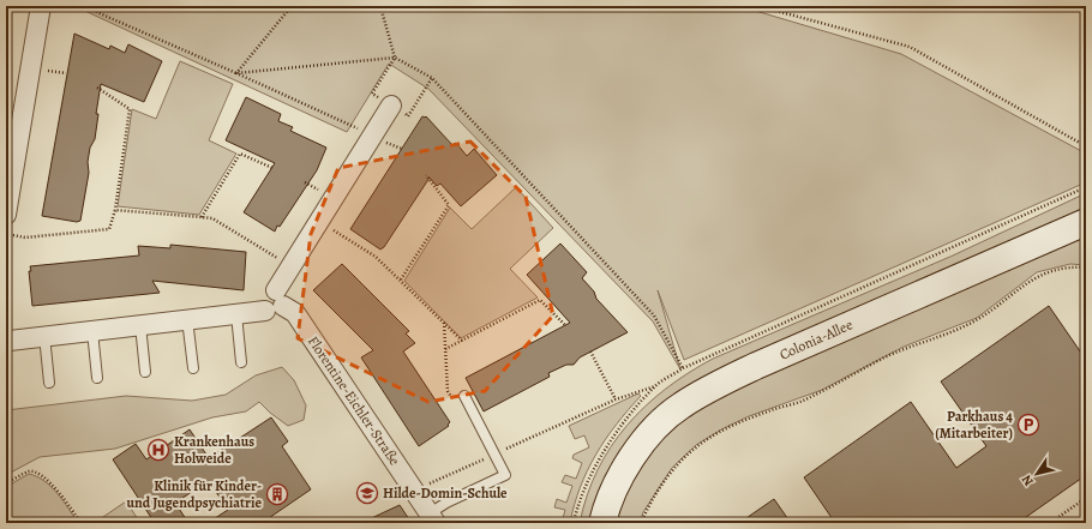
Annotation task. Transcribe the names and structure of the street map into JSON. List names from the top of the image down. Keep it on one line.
{"streets":{"main road":["Colonia-Allee"],"street":["Florentine-Eichler-Straße"]},"places":{"parking":["Parkhaus 4 (Mitarbeiter)"],"hospital":["Krankenhaus Holweide"],"school or university":["Hilde-Domin-Schule"],"building":["Klinik für Kinder- und Jugendpsychiatrie"]},"north":"bottom left"}
